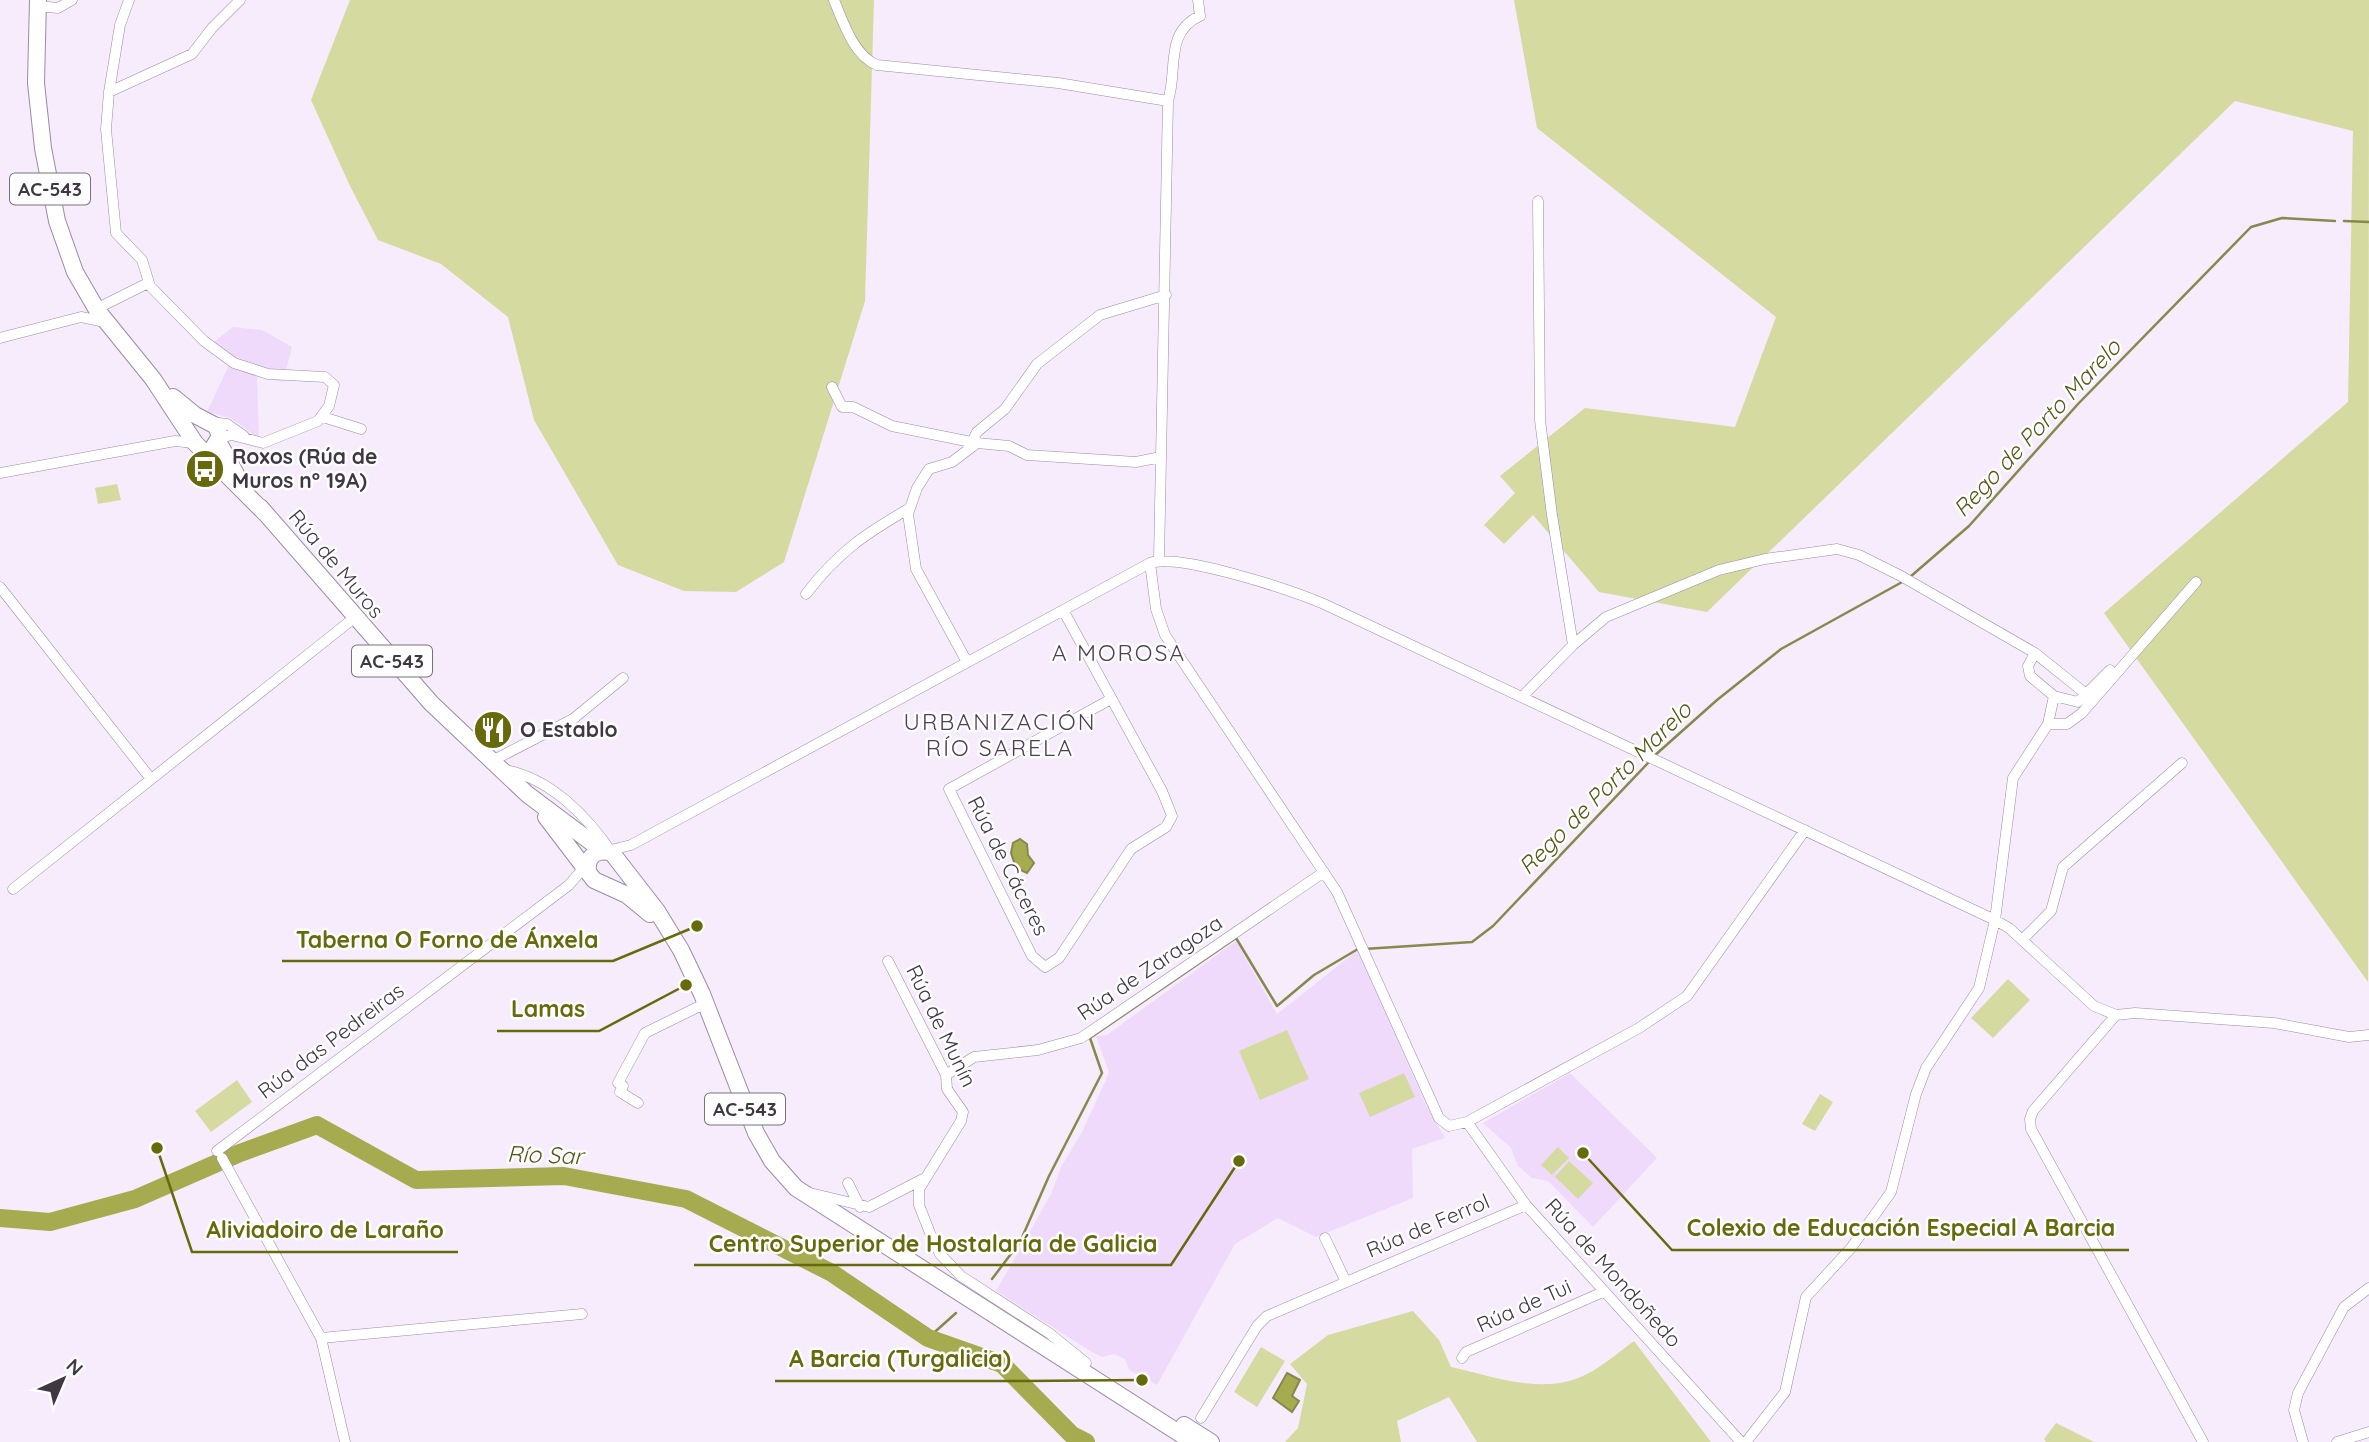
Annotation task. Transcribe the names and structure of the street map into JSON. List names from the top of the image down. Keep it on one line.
{"streets":{"main road":["AC-543","Rúa de Muros"],"street":["Rúa de Cáceres","Rúa de Zaragoza","Rúa de Munín","Rúa das Pedreiras","Rúa de Ferrol","Rúa de Mondoñedo","Rúa de Tui"]},"crossings":[["AC-543","Rúa de Muros"],["AC-543","Rúa de Munín"],["AC-543","Rúa das Pedreiras"],["Rúa de Zaragoza","Rúa de Munín"],["Rúa de Ferrol","Rúa de Mondoñedo"],["Rúa de Mondoñedo","Rúa de Tui"]],"districts":["A MOROSA","URBANIZACIÓN RÍO SARELA"],"water":["Rego de Porto Marelo","Río Sar"],"places":{"bus stop":["Roxos (Rúa de Muros n° 19A)"],"restaurant":["O Establo"],"other":["Taberna O Forno de Ánxela","Lamas","Aliviadoiro de Laraño","Colexio de Educación Especial A Barcia","Centro Superior de Hostalaría de Galicia","A Barcia (Turgalicia)"]},"north":"top right"}
